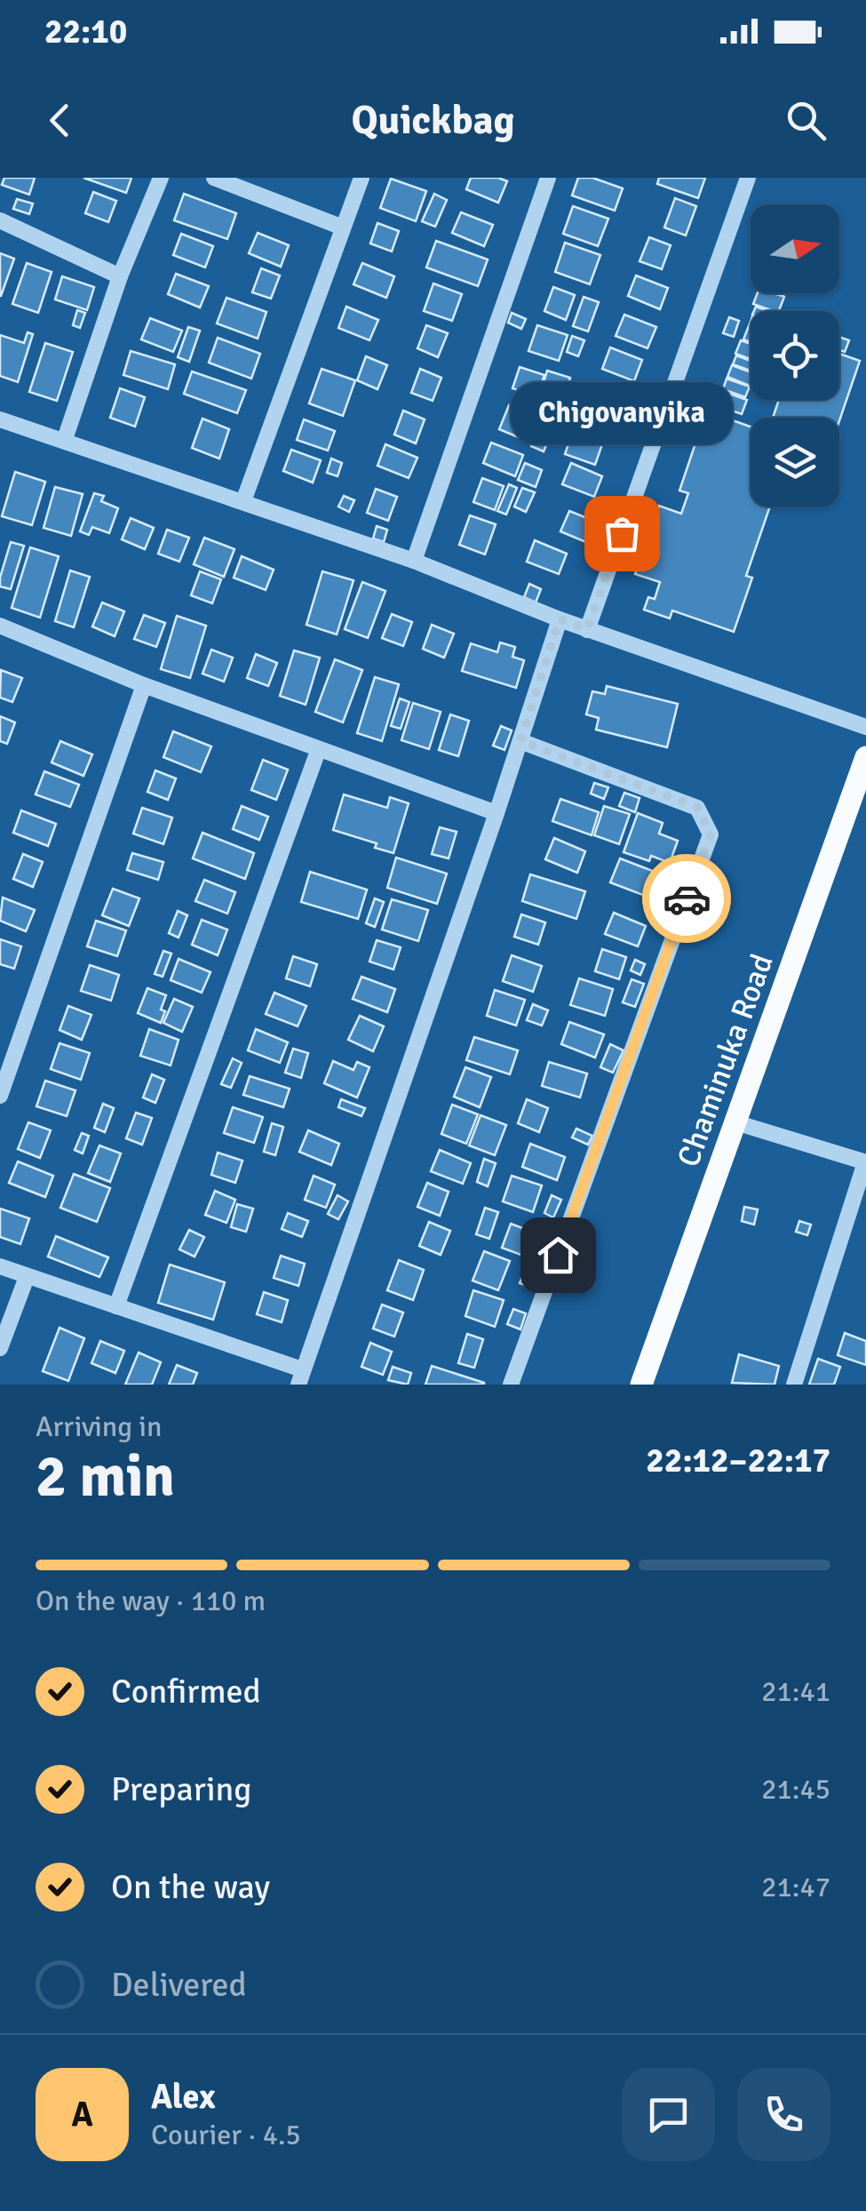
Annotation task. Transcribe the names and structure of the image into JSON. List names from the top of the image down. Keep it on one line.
{"streets":{"main road":["Chaminuka Road"]},"places":["Chigovanyika"],"north":"right","page":{"status":"22:10","header":"Quickbag","bubble":"Chigovanyika","heading":["2 min","Arriving in","22:12–22:17"],"panel":["Alex","Courier · 4.5"],"bar":"On the way · 110 m","list":[["Confirmed","21:41"],["Preparing","21:45"],["On the way","21:47"],"Delivered"],"round":"A"}}
